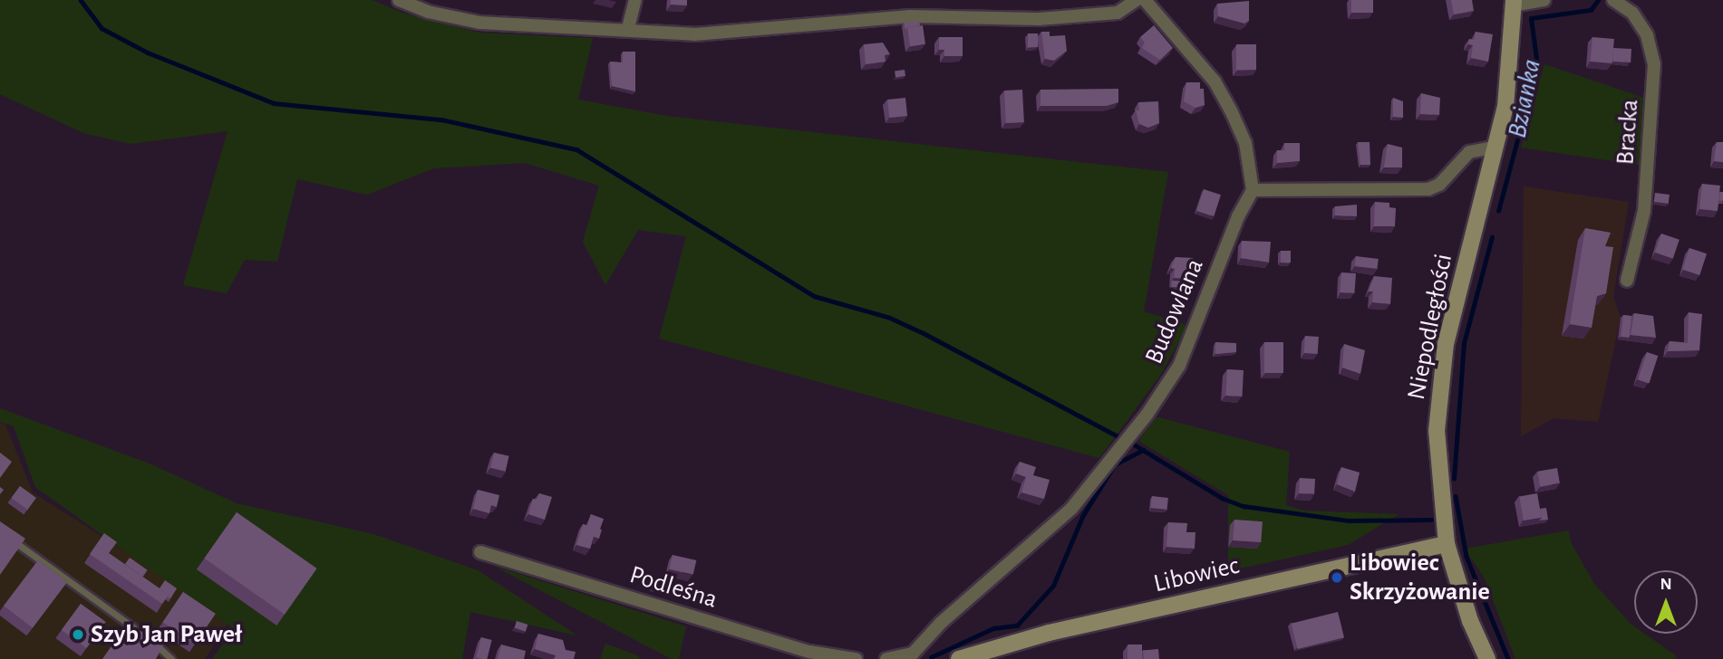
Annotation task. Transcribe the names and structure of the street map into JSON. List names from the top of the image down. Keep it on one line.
{"streets":{"street":["Bracka","Budowlana","Niepodległości","Libowiec","Podleśna"]},"crossings":[["Niepodległości","Libowiec"]],"water":["Bzianka"],"places":["Libowiec Skrzyżowanie","Szyb Jan Paweł"],"north":"top"}
